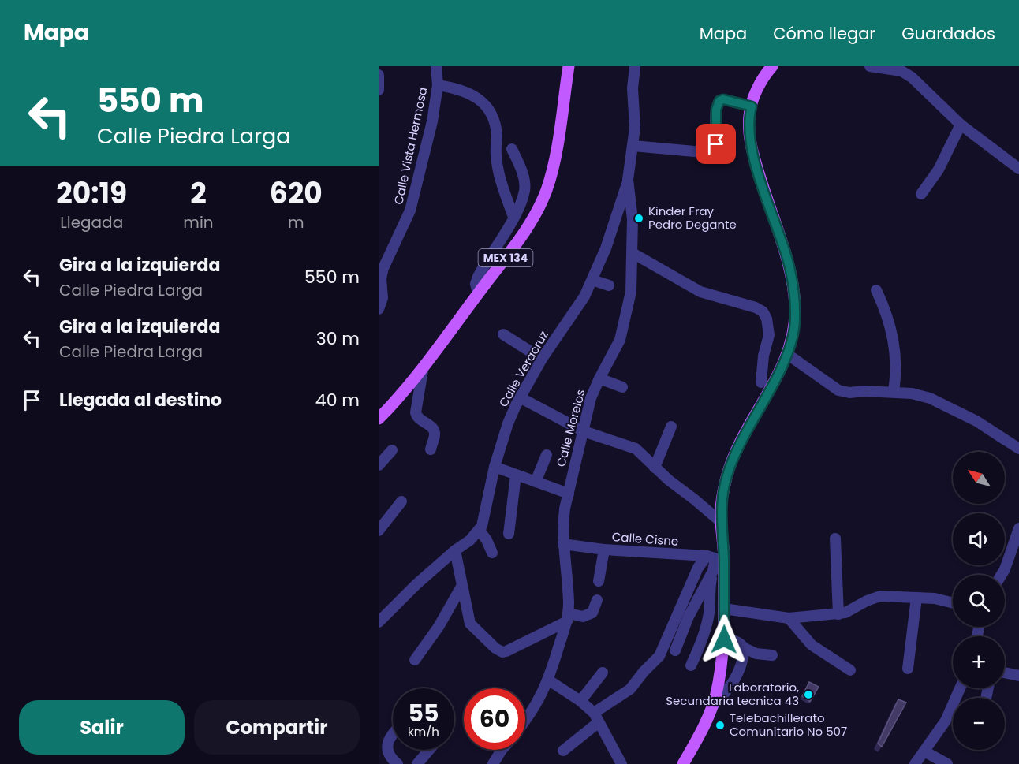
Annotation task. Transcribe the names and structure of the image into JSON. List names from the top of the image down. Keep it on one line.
{"streets":{"main road":["MEX 134"],"street":["Calle Vista Hermosa","Calle Veracruz","Calle Morelos","Calle Cisne"]},"crossings":[["Calle Veracruz","Calle Morelos"],["Calle Morelos","Calle Cisne"]],"places":["Kinder Fray Pedro Degante","Laboratorio, Secundaria tecnica 43","Telebachillerato Comunitario No 507"],"north":"top left","page":{"header":"Mapa","nav":["Mapa","Cómo llegar","Guardados"],"turn":["550 m","Calle Piedra Larga"],"eta":["20:19","Llegada","2","min","620","m"],"list":[{"name":"Gira a la izquierda","note":"Calle Piedra Larga","value":"550 m"},{"name":"Gira a la izquierda","note":"Calle Piedra Larga","value":"30 m"},{"name":"Llegada al destino","value":"40 m"}],"map_buttons":["+","−"],"speed":"55 km/h","limit":"60","buttons":["Salir","Compartir"]}}
